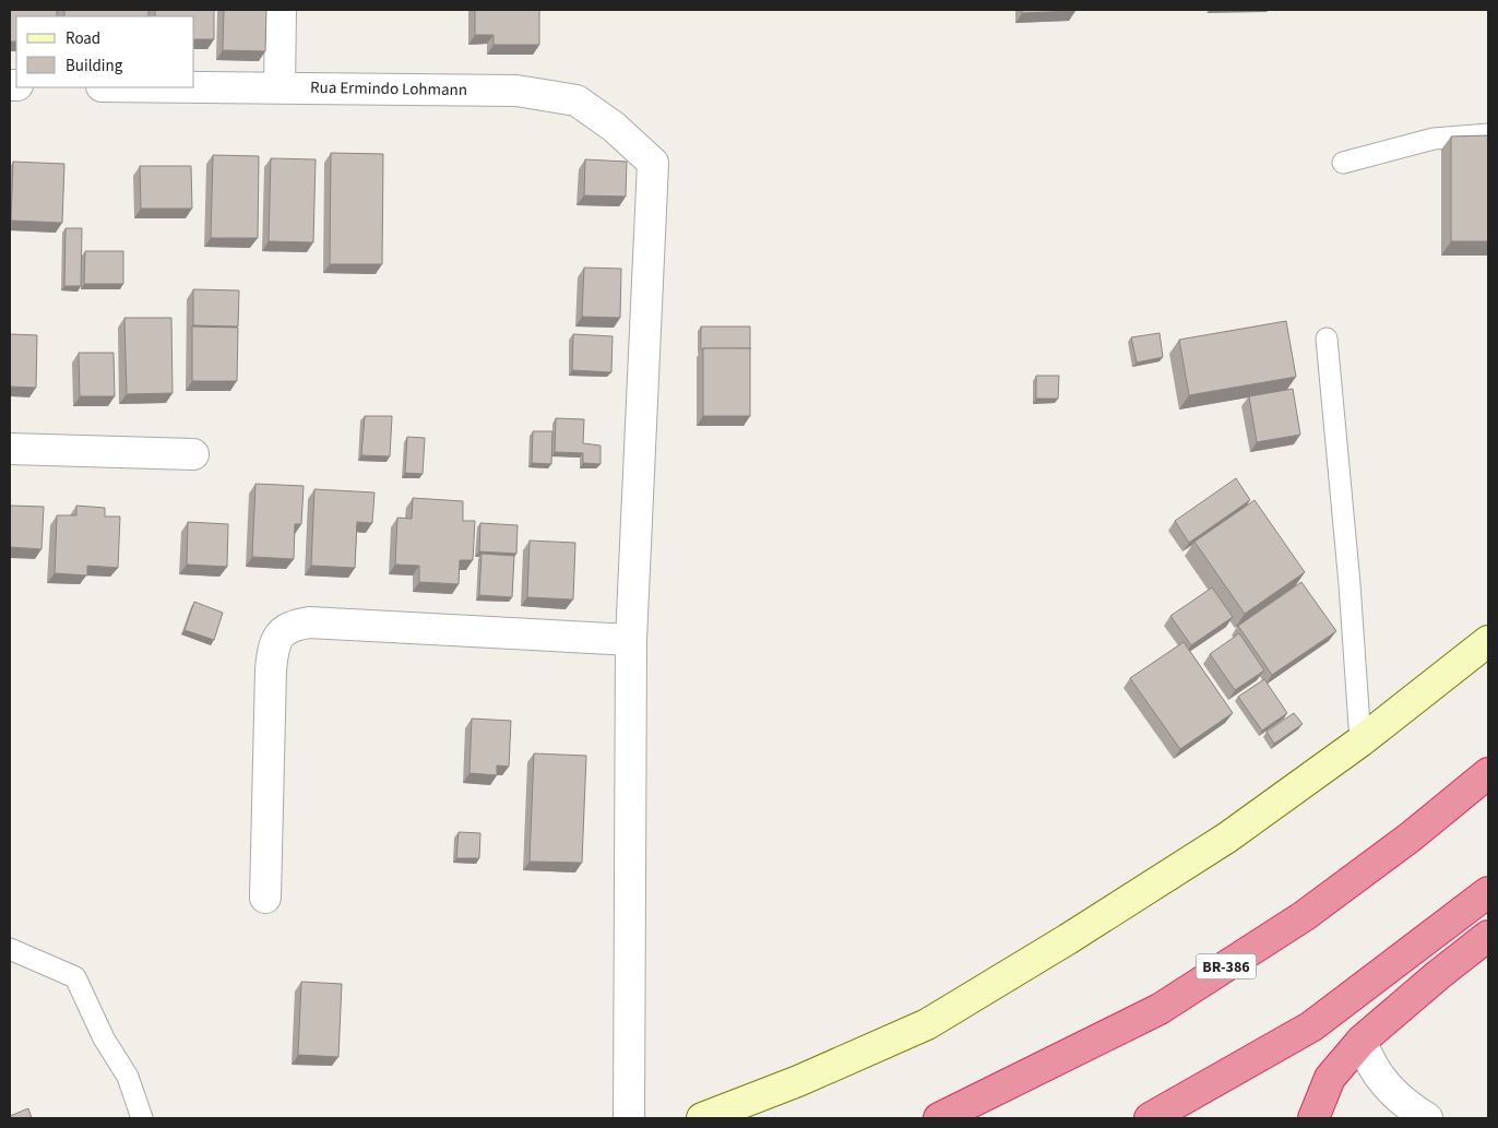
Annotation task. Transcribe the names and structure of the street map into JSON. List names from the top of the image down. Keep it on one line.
{"streets":{"highway":["BR-386"],"street":["Rua Ermindo Lohmann"]},"legend":["Road","Building"]}
